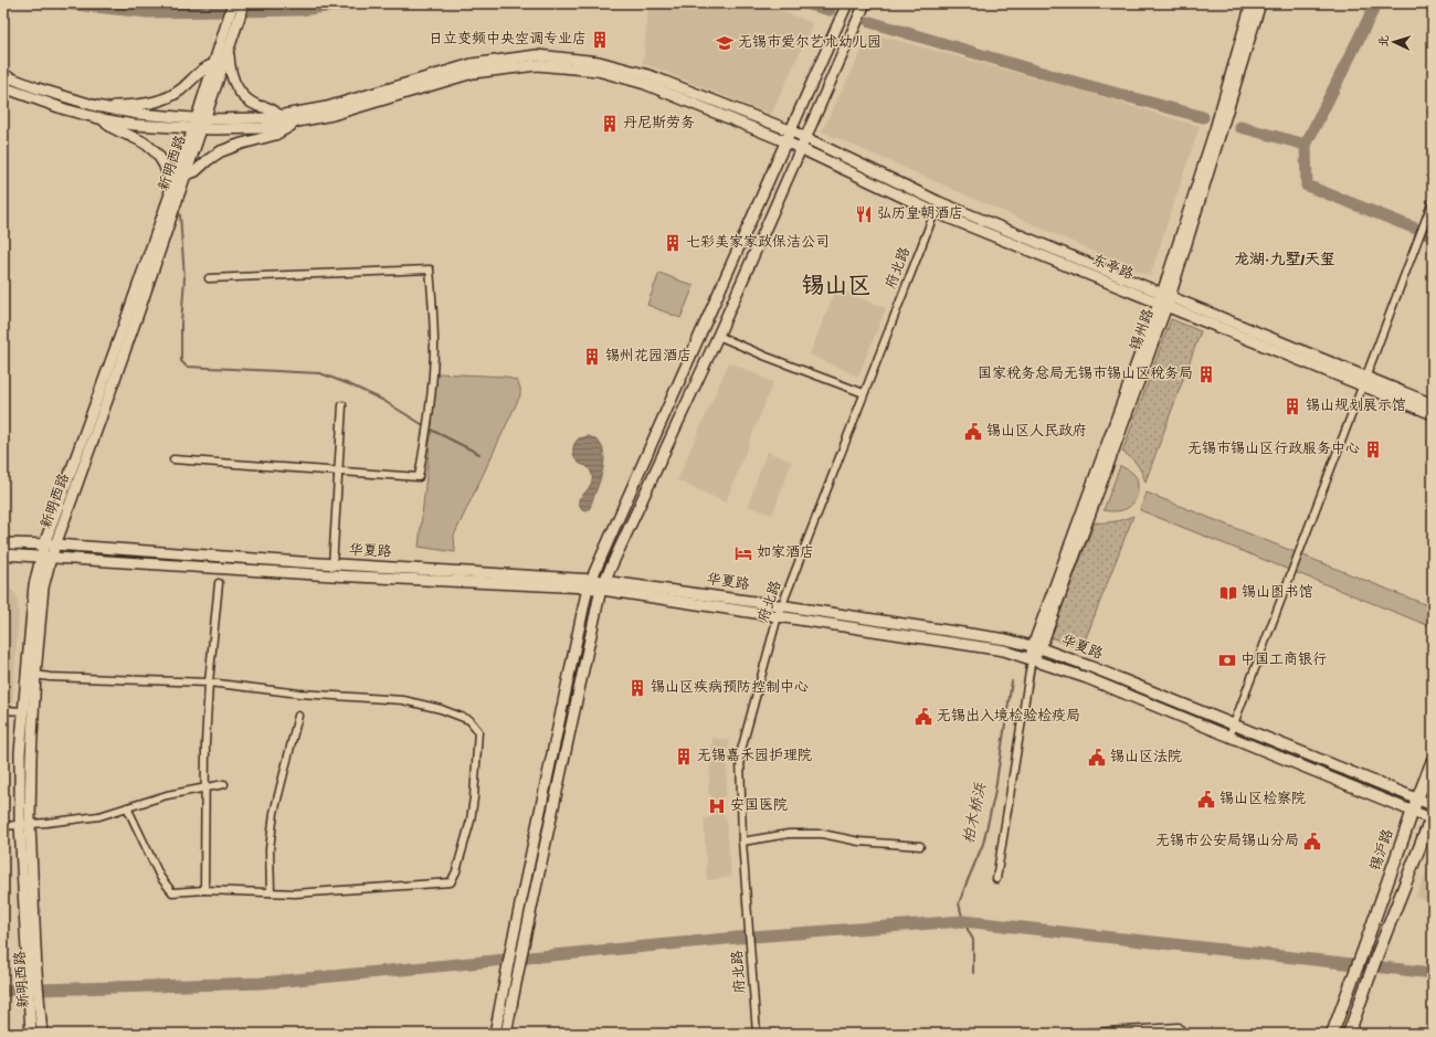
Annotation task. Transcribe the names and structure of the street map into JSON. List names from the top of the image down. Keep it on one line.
{"streets":{"main road":["锡沪路"],"street":["新明西路","府北路","东亭路","锡州路","华夏路"]},"crossings":[["新明西路","东亭路"],["新明西路","华夏路"],["府北路","东亭路"],["府北路","华夏路"],["东亭路","锡州路"],["锡州路","华夏路"],["华夏路","锡沪路"]],"districts":["龙湖·九墅/天玺","锡山区"],"water":["柏木桥浜"],"places":{"building":["日立变频中央空调专业店","丹尼斯劳务","七彩美家家政保洁公司","锡州花园酒店","国家税务总局无锡市锡山区税务局","锡山规划展示馆","无锡市锡山区行政服务中心","锡山区疾病预防控制中心","无锡嘉禾园护理院"],"school or university":["无锡市爱尔艺术幼儿园"],"restaurant":["弘历皇朝酒店"],"public building":["锡山区人民政府","无锡出入境检验检疫局","锡山区法院","锡山区检察院","无锡市公安局锡山分局"],"hotel":["如家酒店"],"library":["锡山图书馆"],"bank":["中国工商银行"],"hospital":["安国医院"]},"north":"left"}
